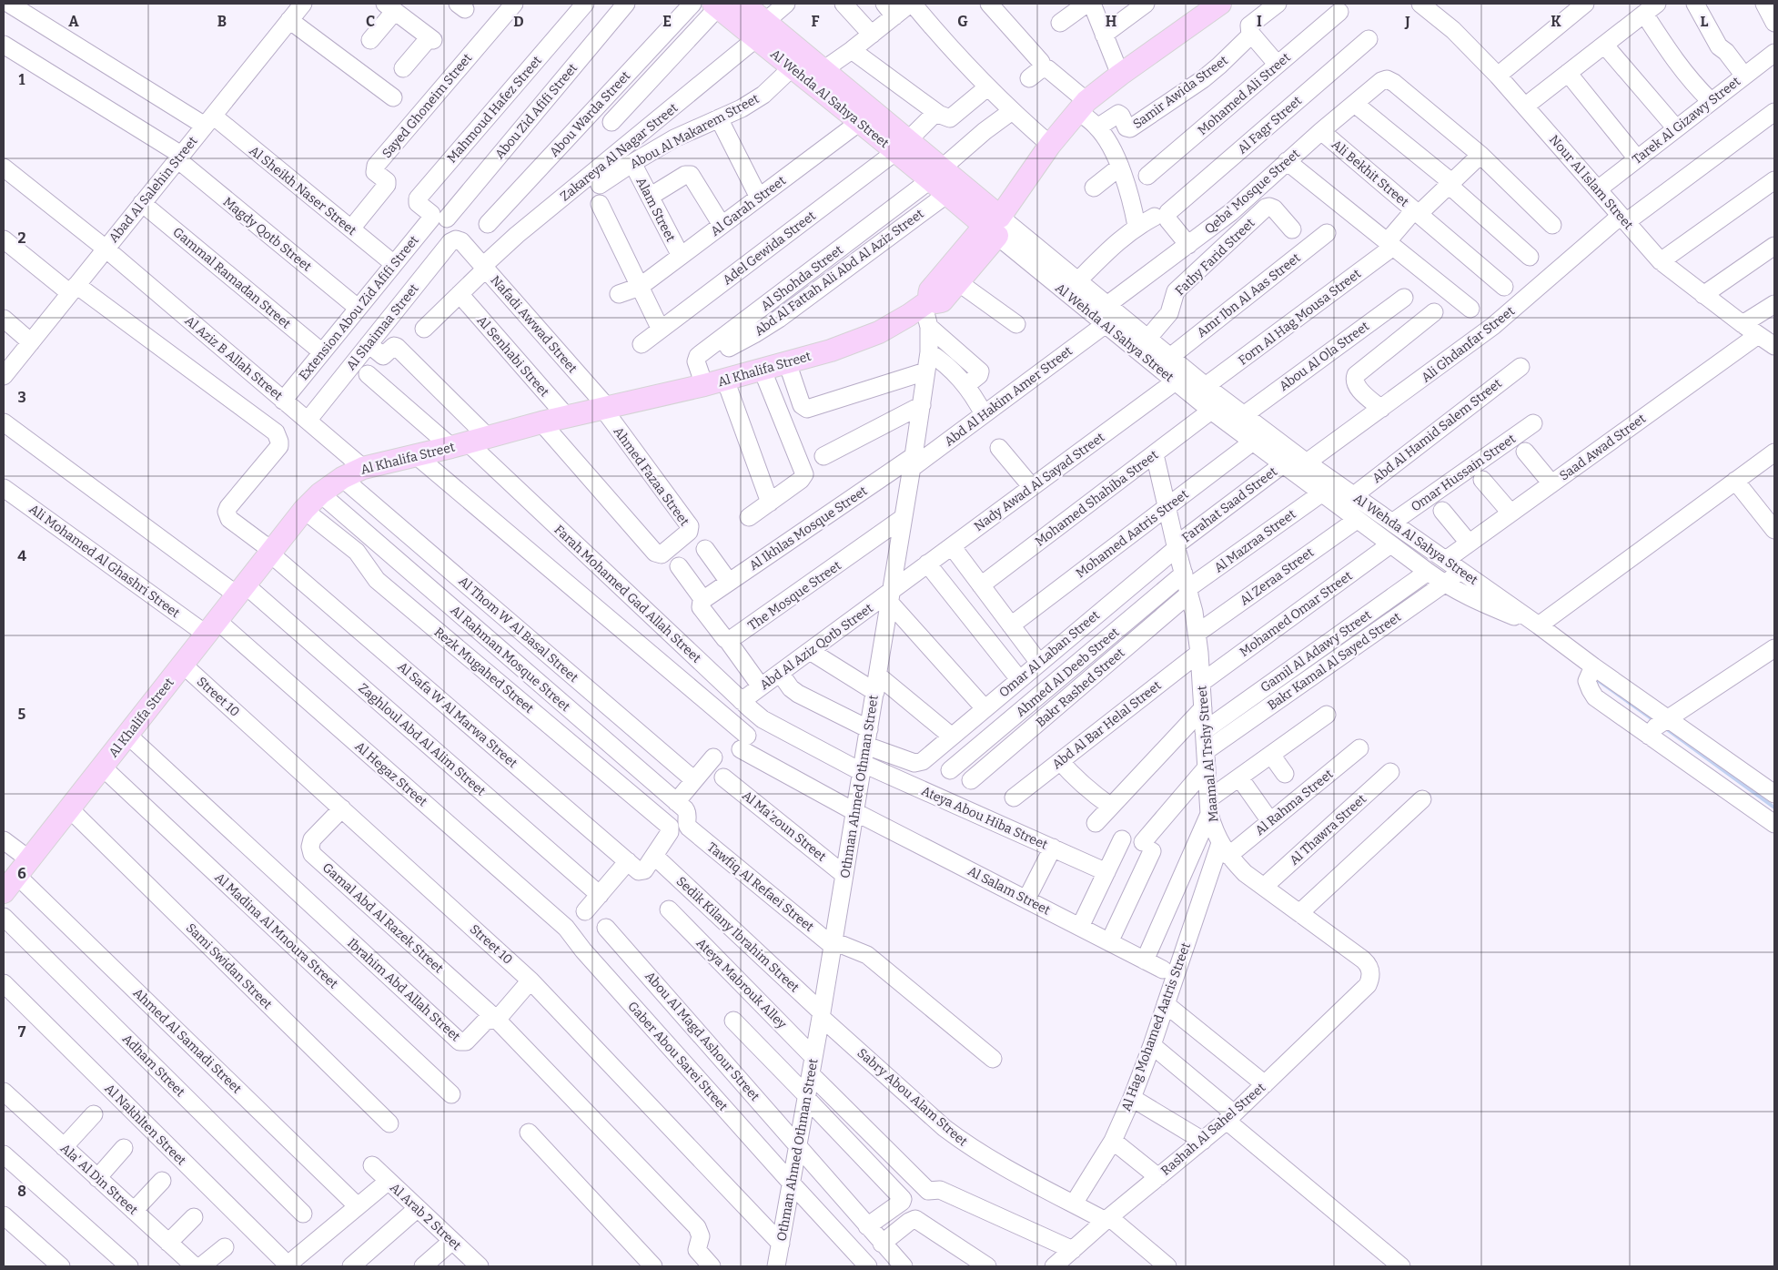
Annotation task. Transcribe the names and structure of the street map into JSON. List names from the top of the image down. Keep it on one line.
{"streets":{"main road":["Al Wehda Al Sahya Street","Al Khalifa Street"],"street":["Samir Awida Street","Mohamed Ali Street","Sayed Ghoneim Street","Mahmoud Hafez Street","Abou Zid Afifi Street","Abou Warda Street","Tarek Al Gizawy Street","Al Fagr Street","Abou Al Makarem Street","Zakareya Al Nagar Street","Ali Bekhit Street","Nour Al Islam Street","Abad Al Salehin Street","Al Sheikh Naser Street","Qeba' Mosque Street","Al Garah Street","Alam Street","Magdy Qotb Street","Adel Gewida Street","Fathy Farid Street","Abd Al Fattah Ali Abd Al Aziz Street","Gammal Ramadan Street","Al Shohda Street","Amr Ibn Al Aas Street","Extension Abou Zid Afifi Street","Forn Al Hag Mousa Street","Nafadi Awwad Street","Al Shaimaa Street","Ali Ghdanfar Street","Al Senhabi Street","Abou Al Ola Street","Al Aziz B Allah Street","Abd Al Hakim Amer Street","Abd Al Hamid Salem Street","Saad Awad Street","Omar Hussain Street","Ahmed Fazaa Street","Nady Awad Al Sayad Street","Mohamed Shahiba Street","Farahat Saad Street","Al Ikhlas Mosque Street","Mohamed Aatris Street","Al Mazraa Street","Ali Mohamed Al Ghashri Street","Al Zeraa Street","Farah Mohamed Gad Allah Street","The Mosque Street","Mohamed Omar Street","Al Thom W Al Basal Street","Abd Al Aziz Qotb Street","Gamil Al Adawy Street","Omar Al Laban Street","Al Rahman Mosque Street","Bakr Kamal Al Sayed Street","Rezk Mugahed Street","Ahmed Al Deeb Street","Bakr Rashed Street","Street 10","Al Safa W Al Marwa Street","Abd Al Bar Helal Street","Zaghloul Abd Al Alim Street","Maamal Al Trshy Street","Al Hegaz Street","Othman Ahmed Othman Street","Al Rahma Street","Ateya Abou Hiba Street","Al Ma'zoun Street","Al Thawra Street","Tawfiq Al Refaei Street","Al Salam Street","Gamal Abd Al Razek Street","Al Madina Al Mnoura Street","Sedik Kilany Ibrahim Street","Sami Swidan Street","Ateya Mabrouk Alley","Ibrahim Abd Allah Street","Al Hag Mohamed Aatris Street","Abou Al Magd Ashour Street","Ahmed Al Samadi Street","Gaber Abou Sarei Street","Adham Street","Sabry Abou Alam Street","Al Nakhlten Street","Rashah Al Sahel Street","Ala' Al Din Street","Al Arab 2 Street"]},"crossings":[["Al Wehda Al Sahya Street","Al Fagr Street"],["Al Wehda Al Sahya Street","Abou Al Makarem Street"],["Al Wehda Al Sahya Street","Zakareya Al Nagar Street"],["Al Wehda Al Sahya Street","Qeba' Mosque Street"],["Al Wehda Al Sahya Street","Al Garah Street"],["Al Wehda Al Sahya Street","Adel Gewida Street"],["Al Wehda Al Sahya Street","Fathy Farid Street"],["Al Wehda Al Sahya Street","Abd Al Fattah Ali Abd Al Aziz Street"],["Al Wehda Al Sahya Street","Al Shohda Street"],["Al Wehda Al Sahya Street","Amr Ibn Al Aas Street"],["Al Wehda Al Sahya Street","Forn Al Hag Mousa Street"],["Al Wehda Al Sahya Street","Ali Ghdanfar Street"],["Al Wehda Al Sahya Street","Abou Al Ola Street"],["Al Wehda Al Sahya Street","Al Khalifa Street"],["Al Wehda Al Sahya Street","Abd Al Hakim Amer Street"],["Al Wehda Al Sahya Street","Abd Al Hamid Salem Street"],["Al Wehda Al Sahya Street","Saad Awad Street"],["Al Wehda Al Sahya Street","Omar Hussain Street"],["Al Wehda Al Sahya Street","Nady Awad Al Sayad Street"],["Al Wehda Al Sahya Street","Mohamed Shahiba Street"],["Al Wehda Al Sahya Street","Farahat Saad Street"],["Al Wehda Al Sahya Street","Mohamed Aatris Street"],["Al Wehda Al Sahya Street","Al Mazraa Street"],["Al Wehda Al Sahya Street","Al Zeraa Street"],["Al Wehda Al Sahya Street","Mohamed Omar Street"],["Al Wehda Al Sahya Street","Gamil Al Adawy Street"],["Al Wehda Al Sahya Street","Bakr Kamal Al Sayed Street"],["Sayed Ghoneim Street","Al Sheikh Naser Street"],["Mahmoud Hafez Street","Abou Zid Afifi Street"],["Mahmoud Hafez Street","Extension Abou Zid Afifi Street"],["Abou Zid Afifi Street","Extension Abou Zid Afifi Street"],["Tarek Al Gizawy Street","Nour Al Islam Street"],["Abou Al Makarem Street","Alam Street"],["Zakareya Al Nagar Street","Nafadi Awwad Street"],["Zakareya Al Nagar Street","Al Senhabi Street"],["Ali Bekhit Street","Qeba' Mosque Street"],["Ali Bekhit Street","Forn Al Hag Mousa Street"],["Nour Al Islam Street","Ali Ghdanfar Street"],["Nour Al Islam Street","Saad Awad Street"],["Abad Al Salehin Street","Al Sheikh Naser Street"],["Abad Al Salehin Street","Magdy Qotb Street"],["Abad Al Salehin Street","Gammal Ramadan Street"],["Abad Al Salehin Street","Al Aziz B Allah Street"],["Abad Al Salehin Street","Al Safa W Al Marwa Street"],["Al Sheikh Naser Street","Extension Abou Zid Afifi Street"],["Qeba' Mosque Street","Forn Al Hag Mousa Street"],["Al Garah Street","Alam Street"],["Magdy Qotb Street","Extension Abou Zid Afifi Street"],["Abd Al Fattah Ali Abd Al Aziz Street","Al Shohda Street"],["Gammal Ramadan Street","Extension Abou Zid Afifi Street"],["Al Shohda Street","Al Khalifa Street"],["Extension Abou Zid Afifi Street","Al Aziz B Allah Street"],["Nafadi Awwad Street","Al Shaimaa Street"],["Nafadi Awwad Street","Al Khalifa Street"],["Nafadi Awwad Street","Ahmed Fazaa Street"],["Al Shaimaa Street","Al Aziz B Allah Street"],["Ali Ghdanfar Street","Al Mazraa Street"],["Al Senhabi Street","Al Khalifa Street"],["Al Aziz B Allah Street","Al Khalifa Street"],["Al Khalifa Street","Ahmed Fazaa Street"],["Al Khalifa Street","Ali Mohamed Al Ghashri Street"],["Al Khalifa Street","Farah Mohamed Gad Allah Street"],["Al Khalifa Street","Al Thom W Al Basal Street"],["Al Khalifa Street","Al Rahman Mosque Street"],["Al Khalifa Street","Rezk Mugahed Street"],["Al Khalifa Street","Street 10"],["Al Khalifa Street","Al Safa W Al Marwa Street"],["Al Khalifa Street","Zaghloul Abd Al Alim Street"],["Al Khalifa Street","Al Hegaz Street"],["Al Khalifa Street","Othman Ahmed Othman Street"],["Al Khalifa Street","Al Salam Street"],["Al Khalifa Street","Al Madina Al Mnoura Street"],["Al Khalifa Street","Sami Swidan Street"],["Al Khalifa Street","Ibrahim Abd Allah Street"],["Al Khalifa Street","Ahmed Al Samadi Street"],["Abd Al Hakim Amer Street","Al Ikhlas Mosque Street"],["Abd Al Hakim Amer Street","Othman Ahmed Othman Street"],["Nady Awad Al Sayad Street","Abd Al Aziz Qotb Street"],["Nady Awad Al Sayad Street","Othman Ahmed Othman Street"],["Mohamed Shahiba Street","Maamal Al Trshy Street"],["Farahat Saad Street","Omar Al Laban Street"],["Farahat Saad Street","Maamal Al Trshy Street"],["Al Ikhlas Mosque Street","Othman Ahmed Othman Street"],["Mohamed Aatris Street","Maamal Al Trshy Street"],["Al Mazraa Street","Ahmed Al Deeb Street"],["Al Mazraa Street","Bakr Rashed Street"],["Al Mazraa Street","Maamal Al Trshy Street"],["Ali Mohamed Al Ghashri Street","Al Hegaz Street"],["Al Zeraa Street","Maamal Al Trshy Street"],["Farah Mohamed Gad Allah Street","Abd Al Aziz Qotb Street"],["Farah Mohamed Gad Allah Street","Ateya Abou Hiba Street"],["The Mosque Street","Othman Ahmed Othman Street"],["Mohamed Omar Street","Maamal Al Trshy Street"],["Abd Al Aziz Qotb Street","Othman Ahmed Othman Street"],["Gamil Al Adawy Street","Maamal Al Trshy Street"],["Omar Al Laban Street","Maamal Al Trshy Street"],["Omar Al Laban Street","Othman Ahmed Othman Street"],["Al Rahman Mosque Street","Tawfiq Al Refaei Street"],["Bakr Kamal Al Sayed Street","Maamal Al Trshy Street"],["Bakr Kamal Al Sayed Street","Al Salam Street"],["Rezk Mugahed Street","Al Safa W Al Marwa Street"],["Rezk Mugahed Street","Sedik Kilany Ibrahim Street"],["Ahmed Al Deeb Street","Bakr Rashed Street"],["Ahmed Al Deeb Street","Maamal Al Trshy Street"],["Bakr Rashed Street","Maamal Al Trshy Street"],["Street 10","Othman Ahmed Othman Street"],["Street 10","Gamal Abd Al Razek Street"],["Al Safa W Al Marwa Street","Sedik Kilany Ibrahim Street"],["Abd Al Bar Helal Street","Maamal Al Trshy Street"],["Maamal Al Trshy Street","Al Rahma Street"],["Maamal Al Trshy Street","Al Thawra Street"],["Maamal Al Trshy Street","Al Hag Mohamed Aatris Street"],["Maamal Al Trshy Street","Rashah Al Sahel Street"],["Al Hegaz Street","Gaber Abou Sarei Street"],["Othman Ahmed Othman Street","Ateya Abou Hiba Street"],["Othman Ahmed Othman Street","Al Ma'zoun Street"],["Othman Ahmed Othman Street","Tawfiq Al Refaei Street"],["Othman Ahmed Othman Street","Al Salam Street"],["Othman Ahmed Othman Street","Sedik Kilany Ibrahim Street"],["Othman Ahmed Othman Street","Ateya Mabrouk Alley"],["Othman Ahmed Othman Street","Abou Al Magd Ashour Street"],["Othman Ahmed Othman Street","Gaber Abou Sarei Street"],["Othman Ahmed Othman Street","Sabry Abou Alam Street"],["Al Rahma Street","Al Hag Mohamed Aatris Street"],["Gamal Abd Al Razek Street","Ibrahim Abd Allah Street"],["Sedik Kilany Ibrahim Street","Sabry Abou Alam Street"],["Al Hag Mohamed Aatris Street","Sabry Abou Alam Street"],["Sabry Abou Alam Street","Rashah Al Sahel Street"]],"grid":{"columns":["A","B","C","D","E","F","G","H","I","J","K","L"],"rows":["1","2","3","4","5","6","7","8"]}}
